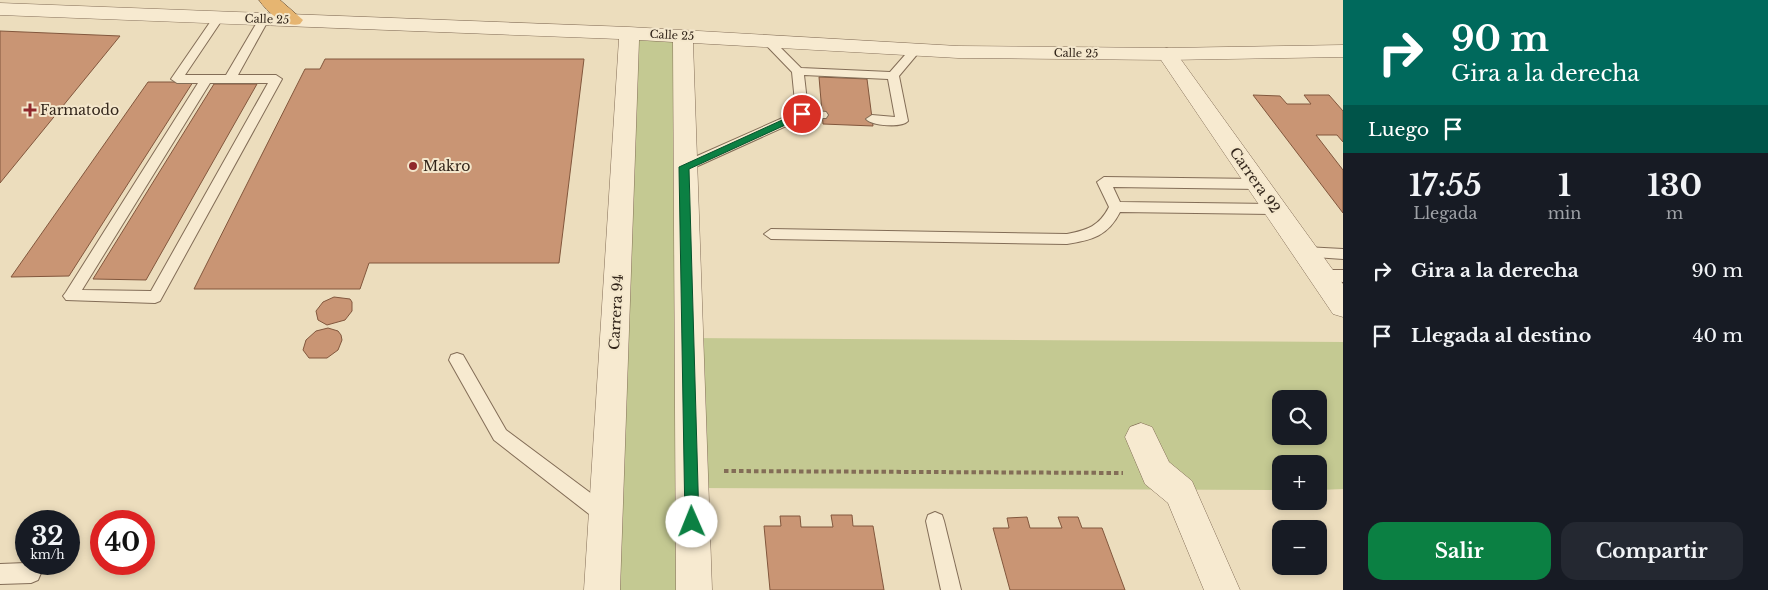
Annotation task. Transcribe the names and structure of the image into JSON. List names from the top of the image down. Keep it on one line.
{"streets":{"street":["Calle 25","Carrera 92","Carrera 94"]},"crossings":[["Calle 25","Carrera 92"],["Calle 25","Carrera 94"]],"places":{"health":["Farmatodo"],"other":["Makro"]},"page":{"turn":["90 m","Gira a la derecha"],"then":"Luego","eta":["17:55","Llegada","1","min","130","m"],"list":[{"name":"Gira a la derecha","value":"90 m"},{"name":"Llegada al destino","value":"40 m"}],"map_buttons":["+","−"],"speed":"32 km/h","limit":"40","buttons":["Salir","Compartir"]}}
